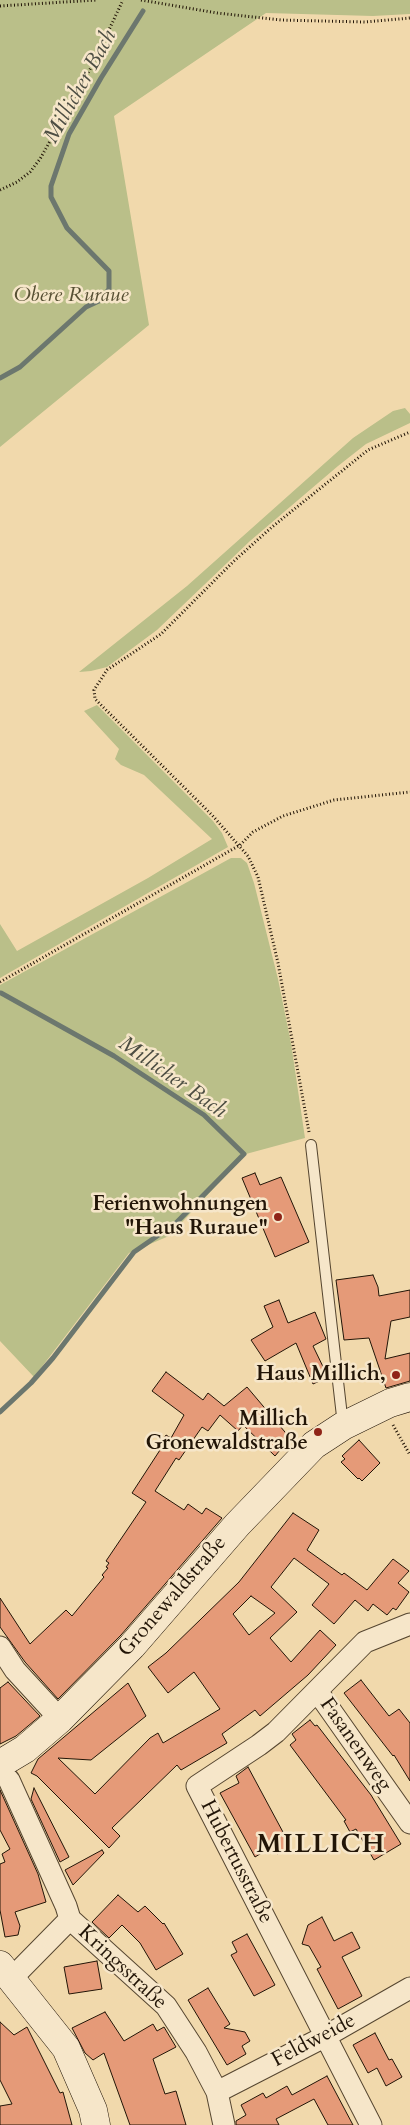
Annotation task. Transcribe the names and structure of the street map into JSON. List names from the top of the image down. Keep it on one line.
{"streets":{"main road":["Gronewaldstraße"],"street":["Fasanenweg","Hubertusstraße","Kringsstraße","Feldweide"]},"crossings":[["Gronewaldstraße","Kringsstraße"],["Fasanenweg","Hubertusstraße"],["Hubertusstraße","Feldweide"],["Kringsstraße","Feldweide"]],"districts":["MILLICH"],"water":["Millicher Bach"],"parks":["Obere Ruraue"],"places":["Ferienwohnungen \"Haus Ruraue\"","Haus Millich,","Millich Gronewaldstraße"]}
